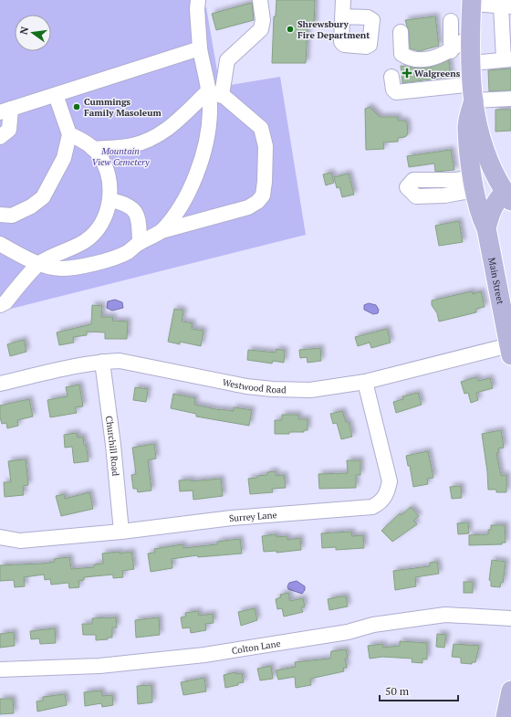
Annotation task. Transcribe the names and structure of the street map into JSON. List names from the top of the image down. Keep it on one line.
{"streets":{"main road":["Main Street"],"street":["Westwood Road","Churchill Road","Surrey Lane","Colton Lane"]},"crossings":[["Main Street","Westwood Road"],["Westwood Road","Churchill Road"],["Westwood Road","Surrey Lane"],["Churchill Road","Surrey Lane"]],"parks":["Mountain View Cemetery"],"places":{"other":["Shrewsbury Fire Department","Cummings Family Masoleum"],"health":["Walgreens"]},"scale_bar":"50 m","north":"left"}
